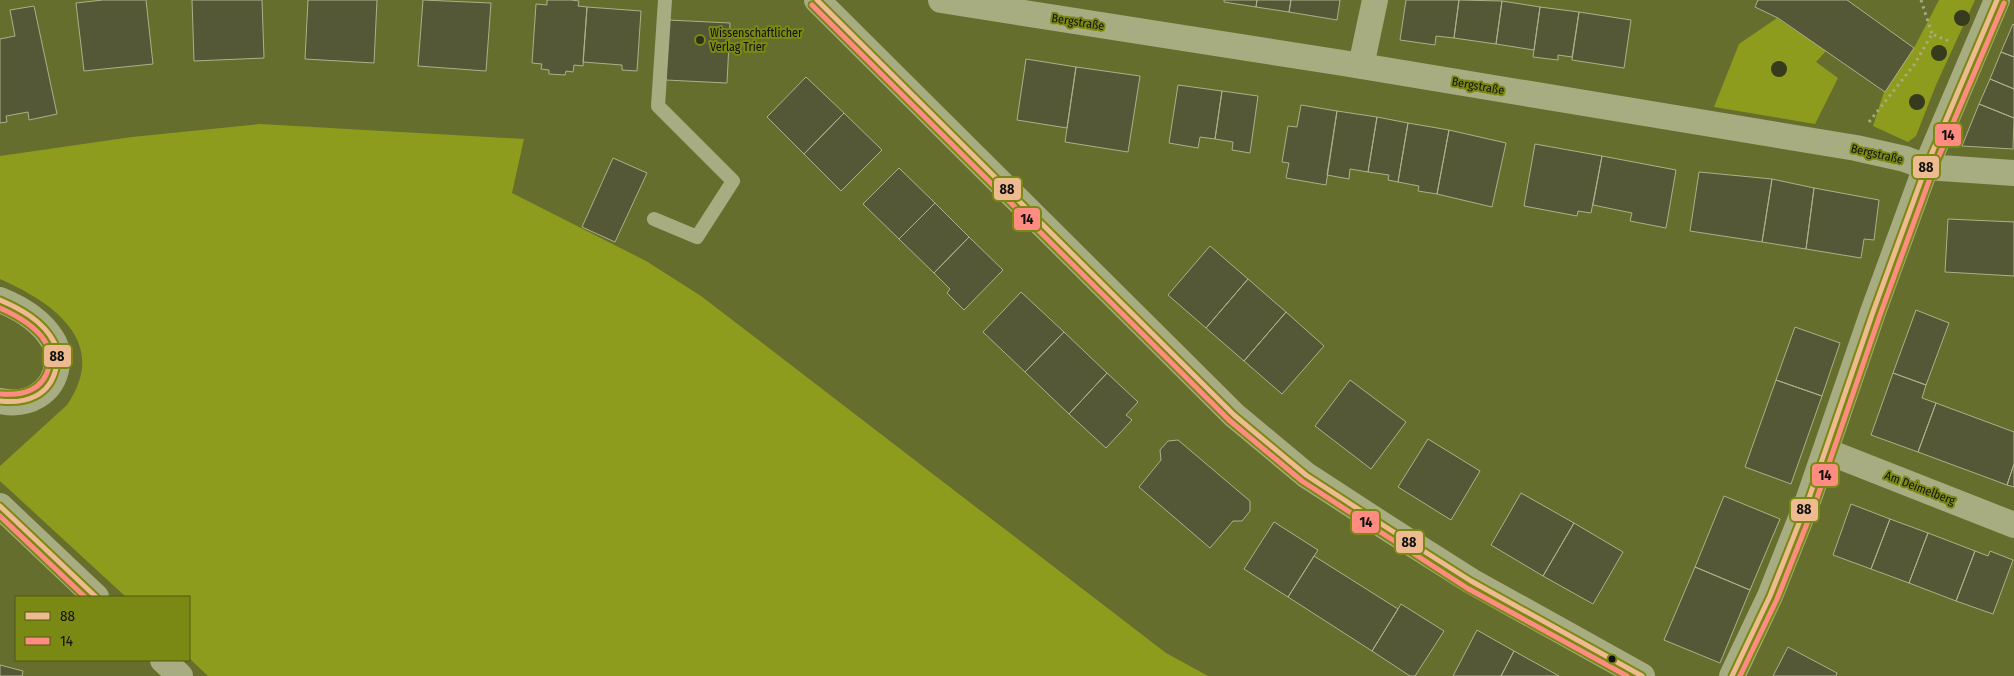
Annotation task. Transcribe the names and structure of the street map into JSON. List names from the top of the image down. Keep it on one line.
{"streets":{"street":["Bergstraße","Am Deimelberg"]},"places":["Wissenschaftlicher Verlag Trier"],"lines":["transit line 88","transit line 14"],"legend":["88","14"]}
